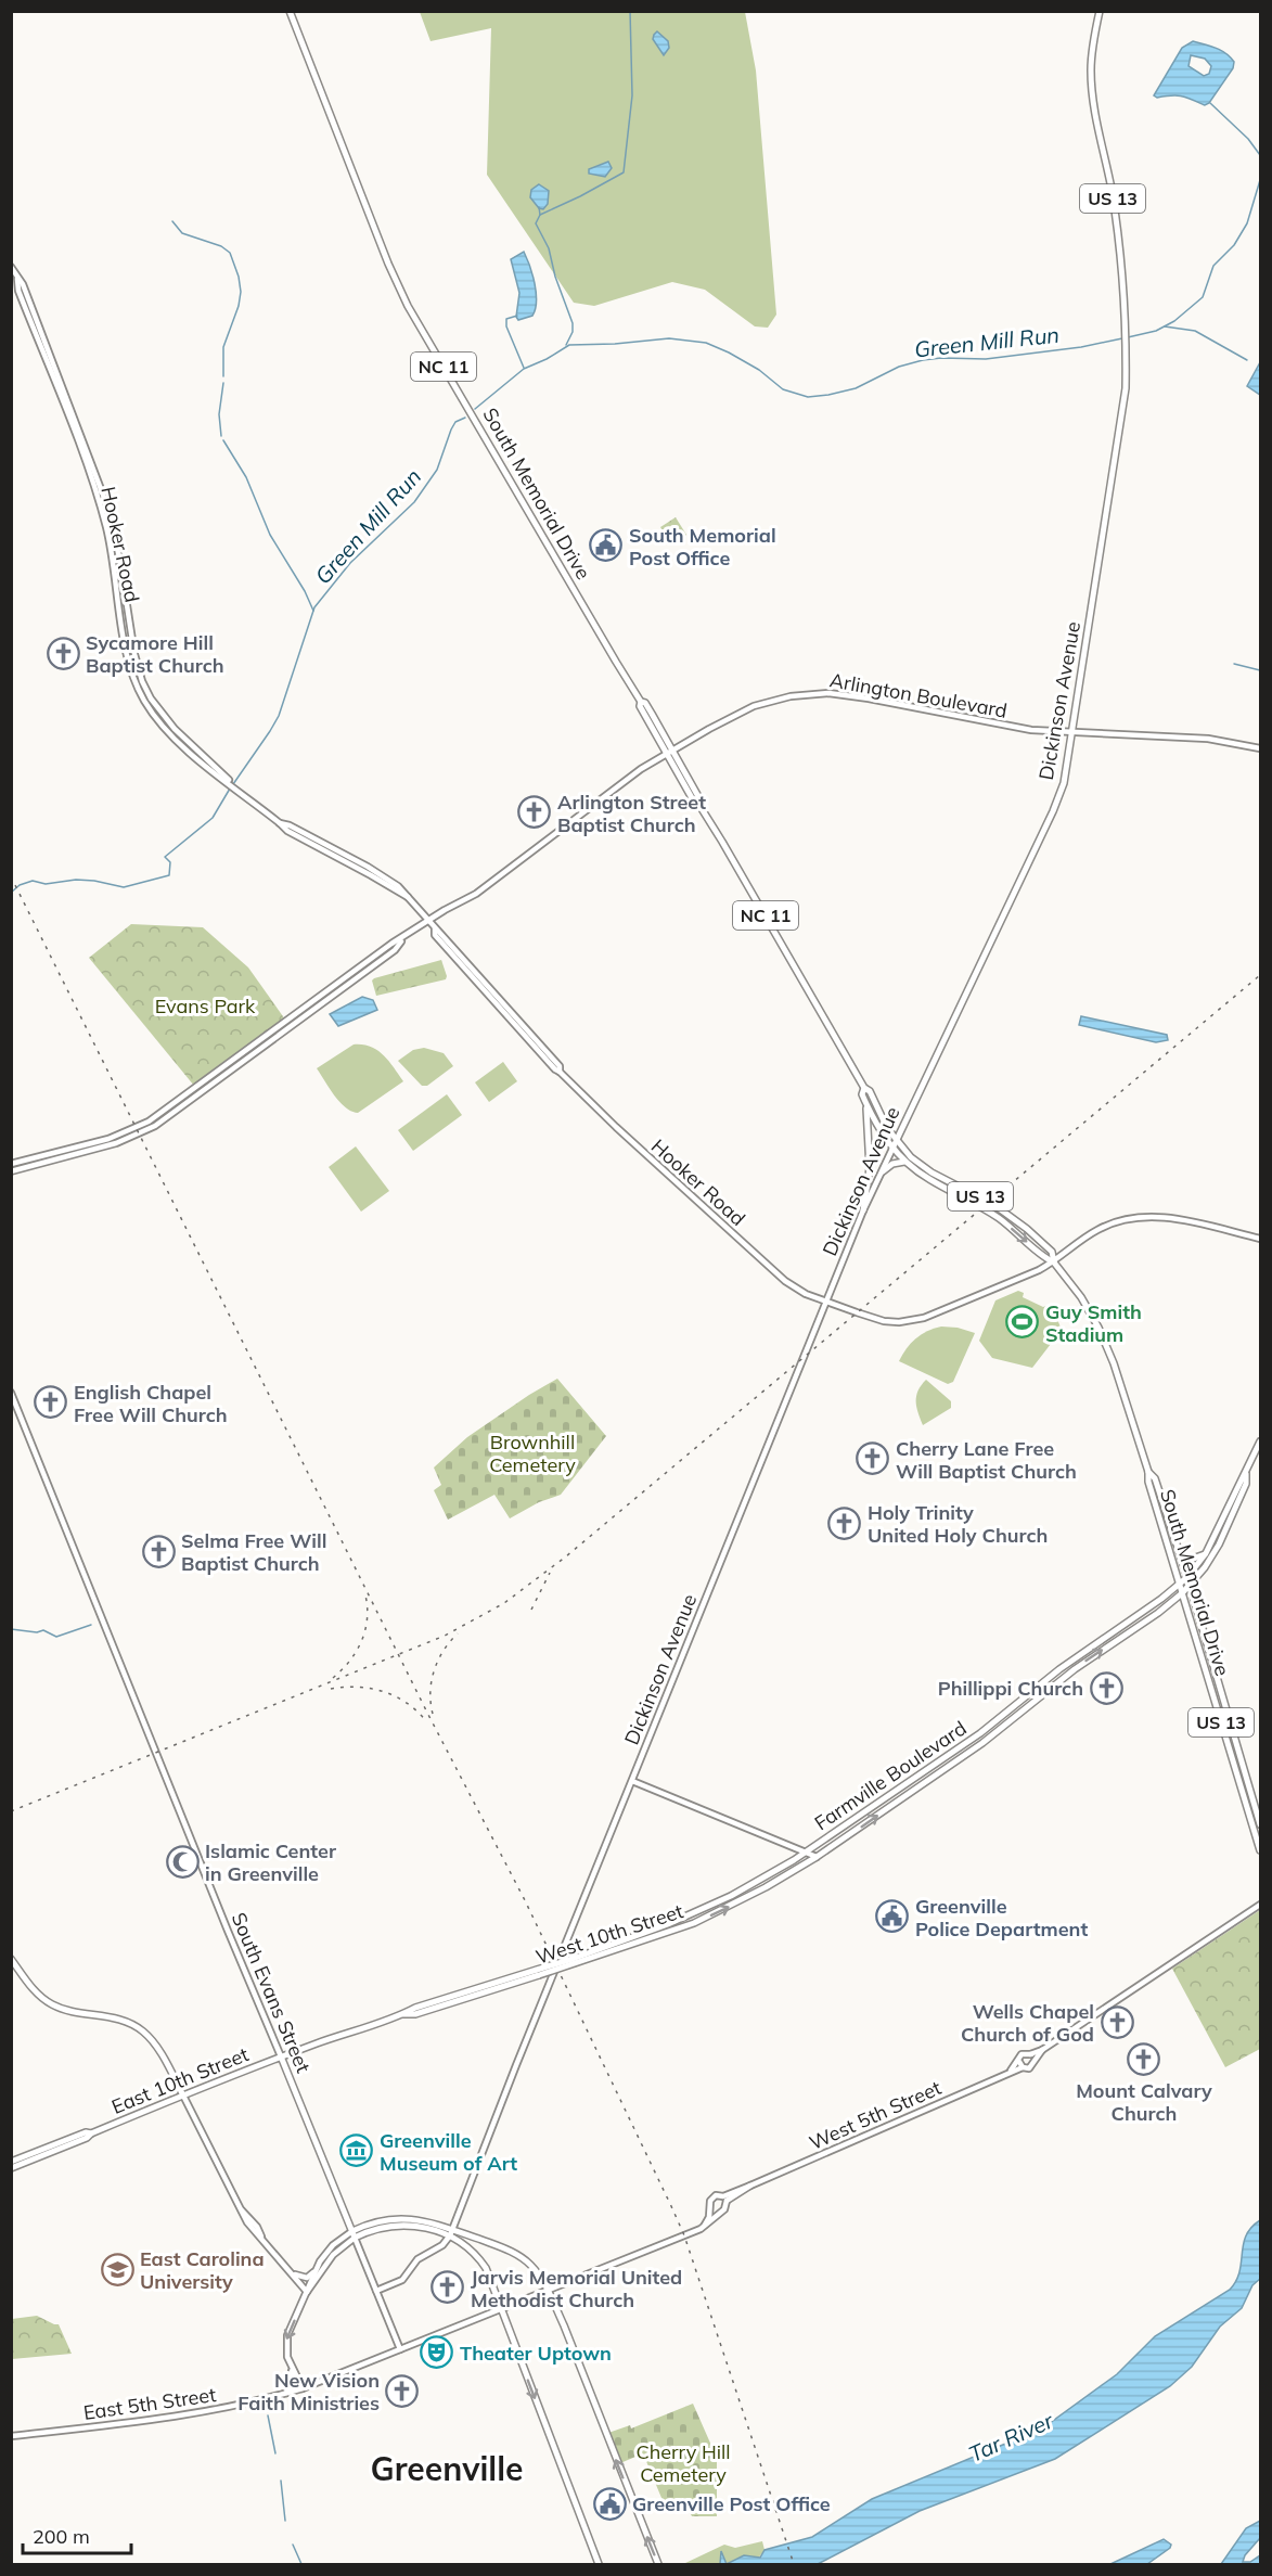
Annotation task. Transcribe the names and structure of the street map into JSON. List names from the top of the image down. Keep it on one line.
{"streets":{"main road":["US 13","NC 11","South Memorial Drive","Hooker Road","Arlington Boulevard","Dickinson Avenue","Farmville Boulevard","West 10th Street","South Evans Street","East 10th Street","West 5th Street","East 5th Street"]},"crossings":[["South Memorial Drive","Hooker Road"],["South Memorial Drive","Arlington Boulevard"],["South Memorial Drive","Dickinson Avenue"],["South Memorial Drive","Farmville Boulevard"],["Hooker Road","Arlington Boulevard"],["Hooker Road","Dickinson Avenue"],["Arlington Boulevard","Dickinson Avenue"],["Dickinson Avenue","South Evans Street"],["Farmville Boulevard","West 10th Street"],["West 10th Street","South Evans Street"],["West 10th Street","East 10th Street"],["South Evans Street","East 10th Street"],["South Evans Street","East 5th Street"]],"districts":["Greenville"],"water":["Green Mill Run","Tar River"],"parks":["Evans Park","Brownhill Cemetery","Cherry Hill Cemetery"],"places":{"public building":["South Memorial Post Office","Greenville Police Department","Greenville Post Office"],"church":["Sycamore Hill Baptist Church","Arlington Street Baptist Church","English Chapel Free Will Church","Cherry Lane Free Will Baptist Church","Holy Trinity United Holy Church","Selma Free Will Baptist Church","Phillippi Church","Wells Chapel Church of God","Mount Calvary Church","Jarvis Memorial United Methodist Church","New Vision Faith Ministries"],"sports":["Guy Smith Stadium"],"mosque":["Islamic Center in Greenville"],"museum":["Greenville Museum of Art"],"school or university":["East Carolina University"],"theatre":["Theater Uptown"]},"scale_bar":"200 m"}
